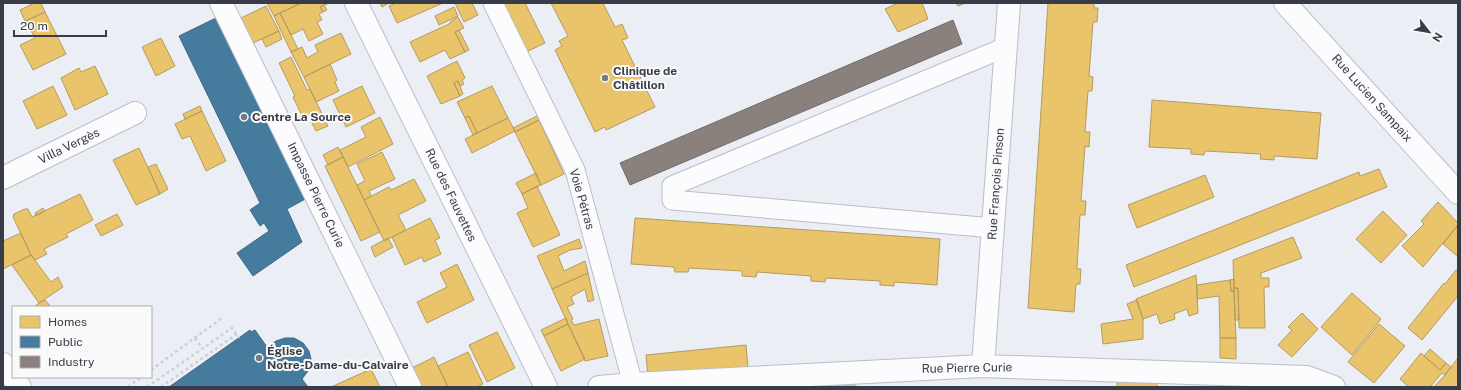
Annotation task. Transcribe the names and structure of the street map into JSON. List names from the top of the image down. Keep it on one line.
{"streets":{"street":["Rue Lucien Sampaix","Villa Vergès","Rue François Pinson","Impasse Pierre Curie","Rue des Fauvettes","Rue Pierre Curie"],"lane":["Voie Pétras"]},"crossings":[["Rue François Pinson","Rue Pierre Curie"],["Voie Pétras","Rue Pierre Curie"]],"places":["Clinique de Châtillon","Centre La Source","Église Notre-Dame-du-Calvaire"],"legend":["Homes","Public","Industry"],"scale_bar":"20 m","north":"bottom right"}
